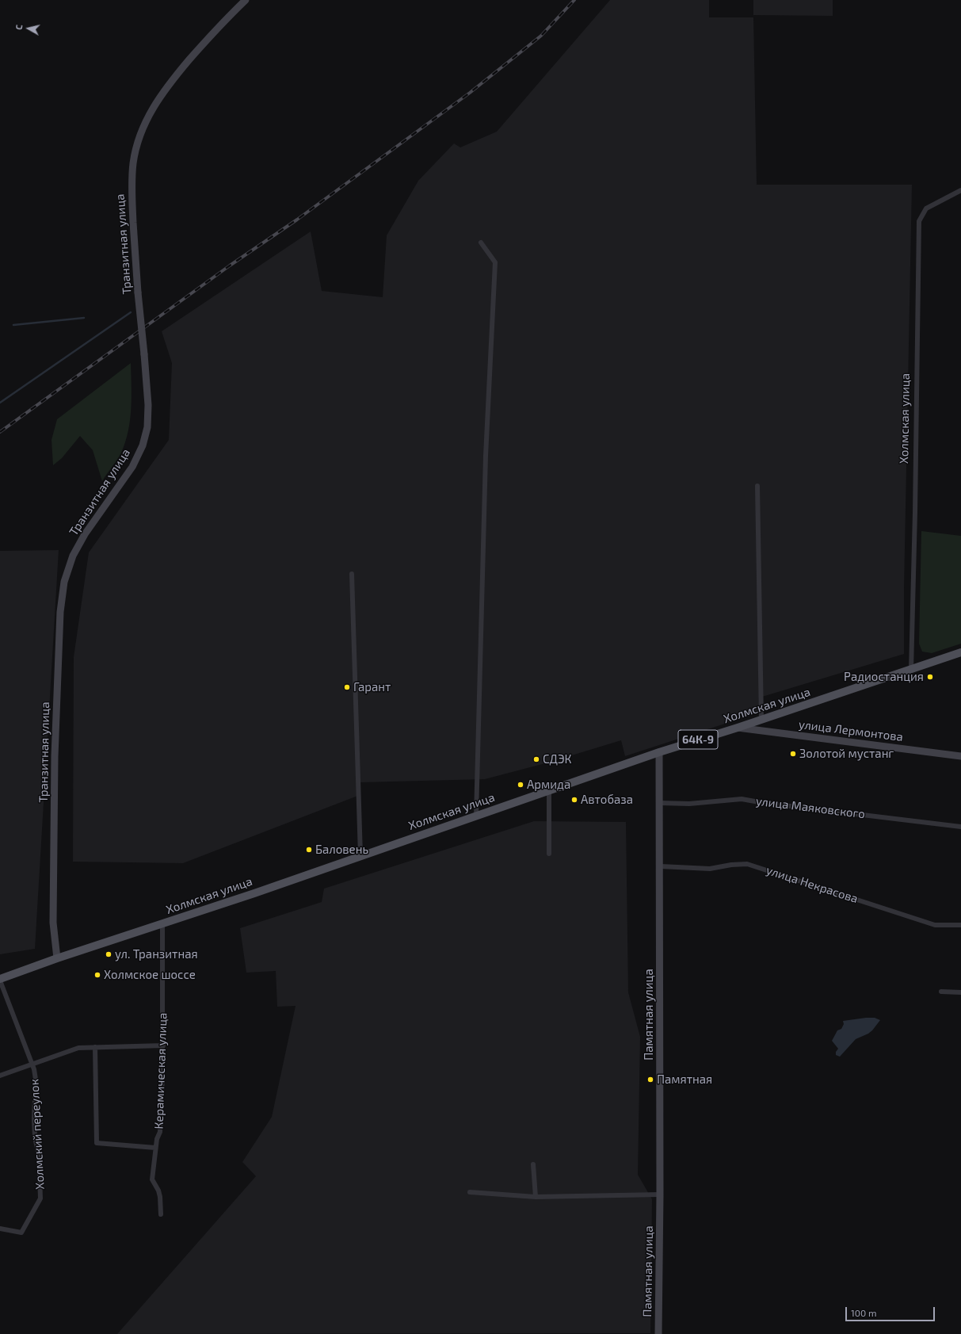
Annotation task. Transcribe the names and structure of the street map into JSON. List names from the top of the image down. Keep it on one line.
{"streets":{"main road":["Транзитная улица","Холмская улица","улица Лермонтова","64К-9","Памятная улица"],"street":["улица Маяковского","улица Некрасова","Керамическая улица","Холмский переулок"]},"crossings":[["Транзитная улица","Холмская улица"],["Холмская улица","улица Лермонтова"],["Холмская улица","Памятная улица"],["Холмская улица","Керамическая улица"],["Холмская улица","Холмский переулок"],["улица Маяковского","Памятная улица"],["улица Некрасова","Памятная улица"]],"places":["Радиостанция","Гарант","Золотой мустанг","СДЭК","Армида","Автобаза","Баловень","ул. Транзитная","Холмское шоссе","Памятная"],"scale_bar":"100 m","north":"left"}
